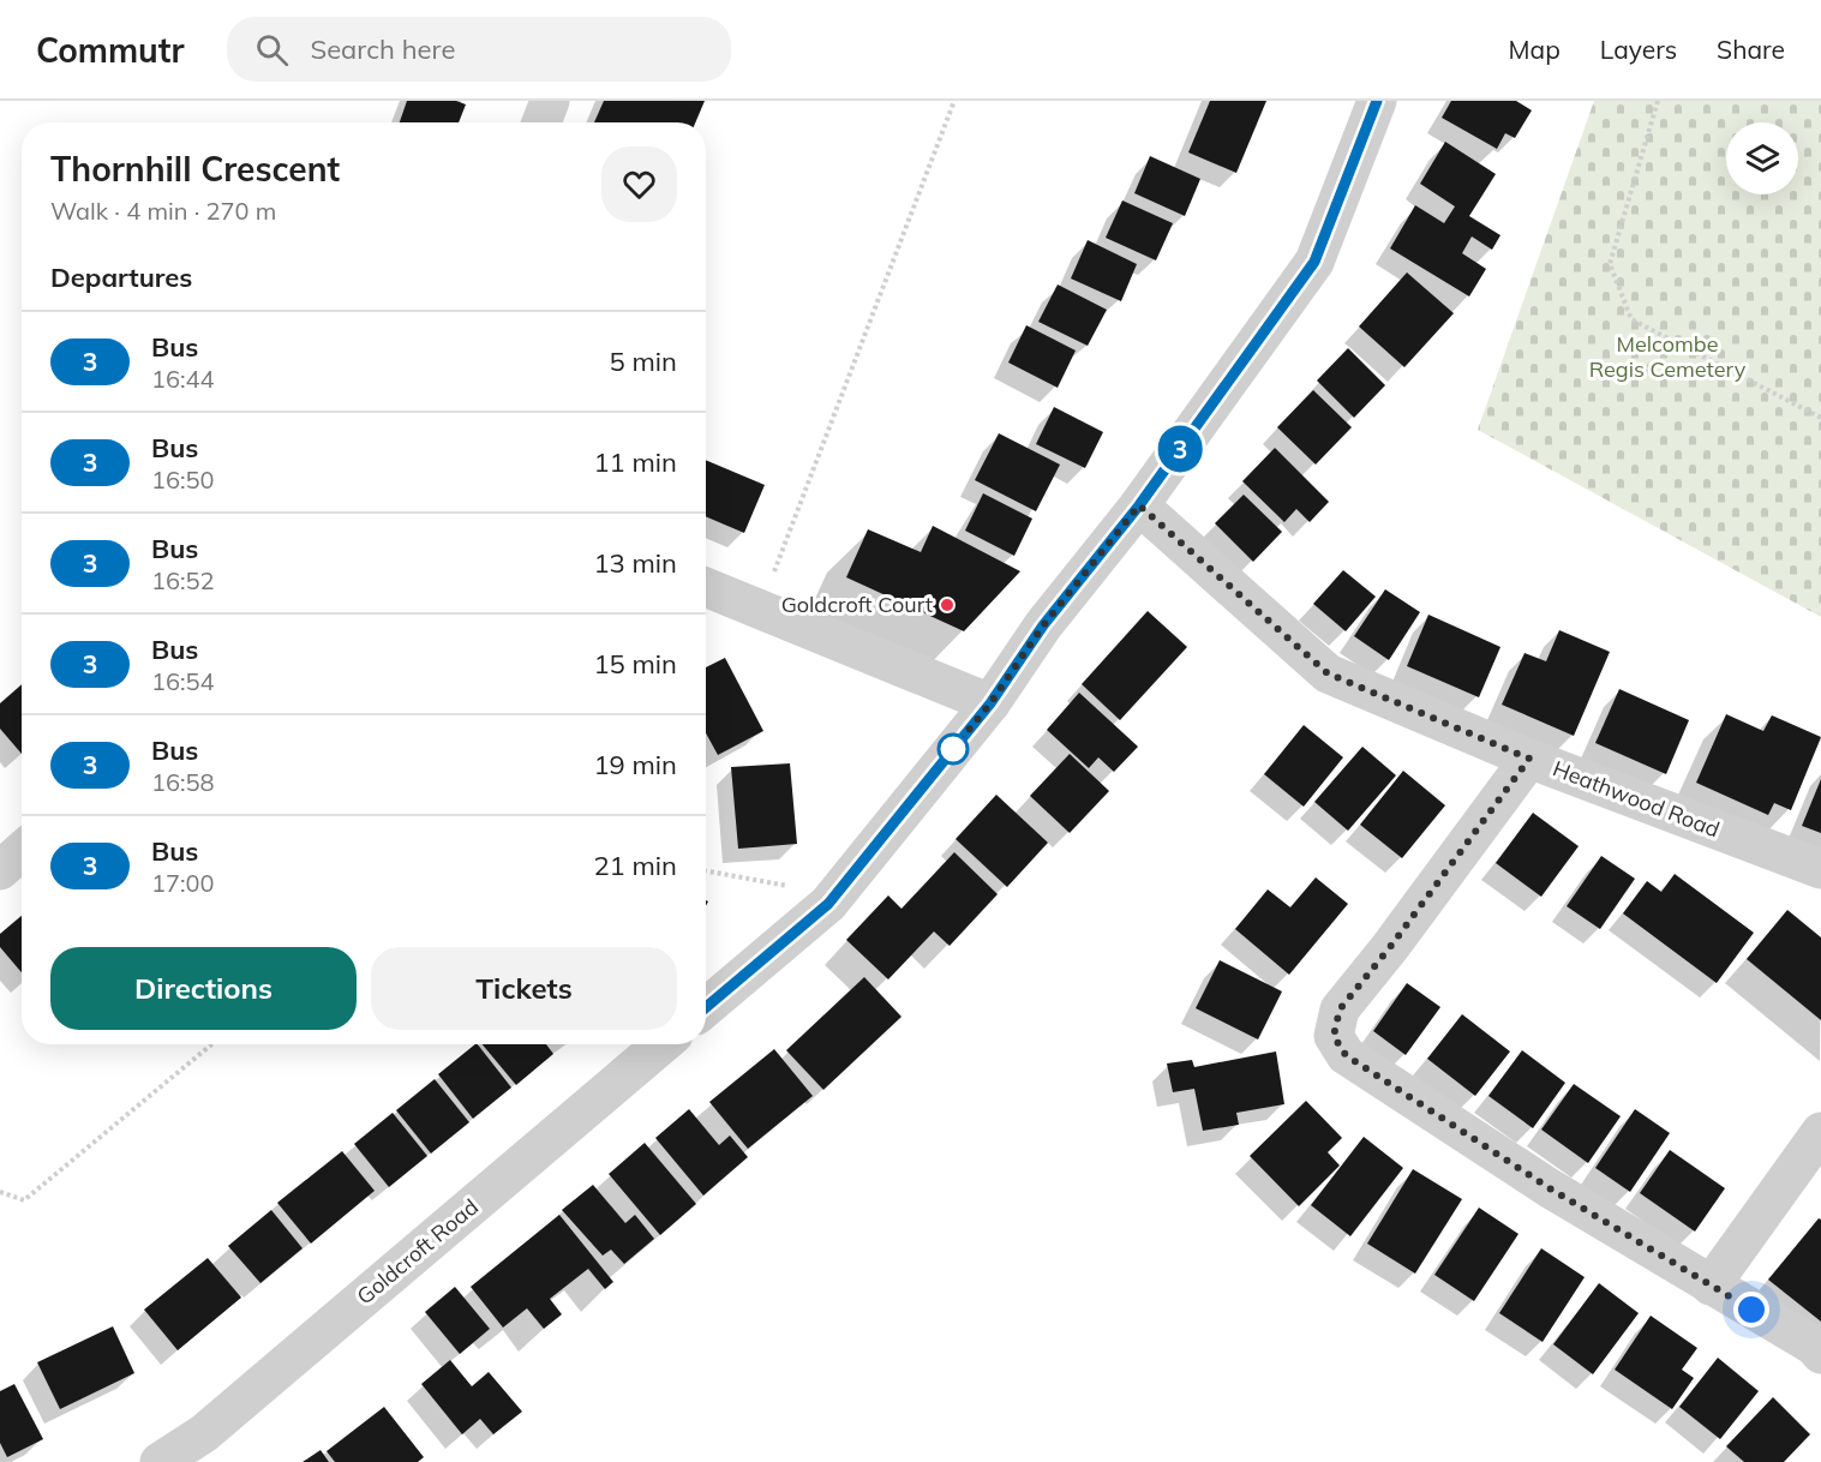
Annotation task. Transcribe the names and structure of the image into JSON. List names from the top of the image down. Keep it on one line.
{"streets":{"street":["Heathwood Road","Goldcroft Road"]},"parks":["Melcombe Regis Cemetery"],"places":["Goldcroft Court"],"lines":["bus line 3"],"page":{"header":"Commutr","search":"Search here","nav":["Map","Layers","Share"],"on_map":"3","heading":[["Thornhill Crescent","Walk · 4 min · 270 m"],"Departures"],"list":[{"mark":"3","name":"Bus","note":"16:44","value":"5 min"},{"mark":"3","name":"Bus","note":"16:50","value":"11 min"},{"mark":"3","name":"Bus","note":"16:52","value":"13 min"},{"mark":"3","name":"Bus","note":"16:54","value":"15 min"},{"mark":"3","name":"Bus","note":"16:58","value":"19 min"},{"mark":"3","name":"Bus","note":"17:00","value":"21 min"}],"buttons":["Directions","Tickets"]}}
